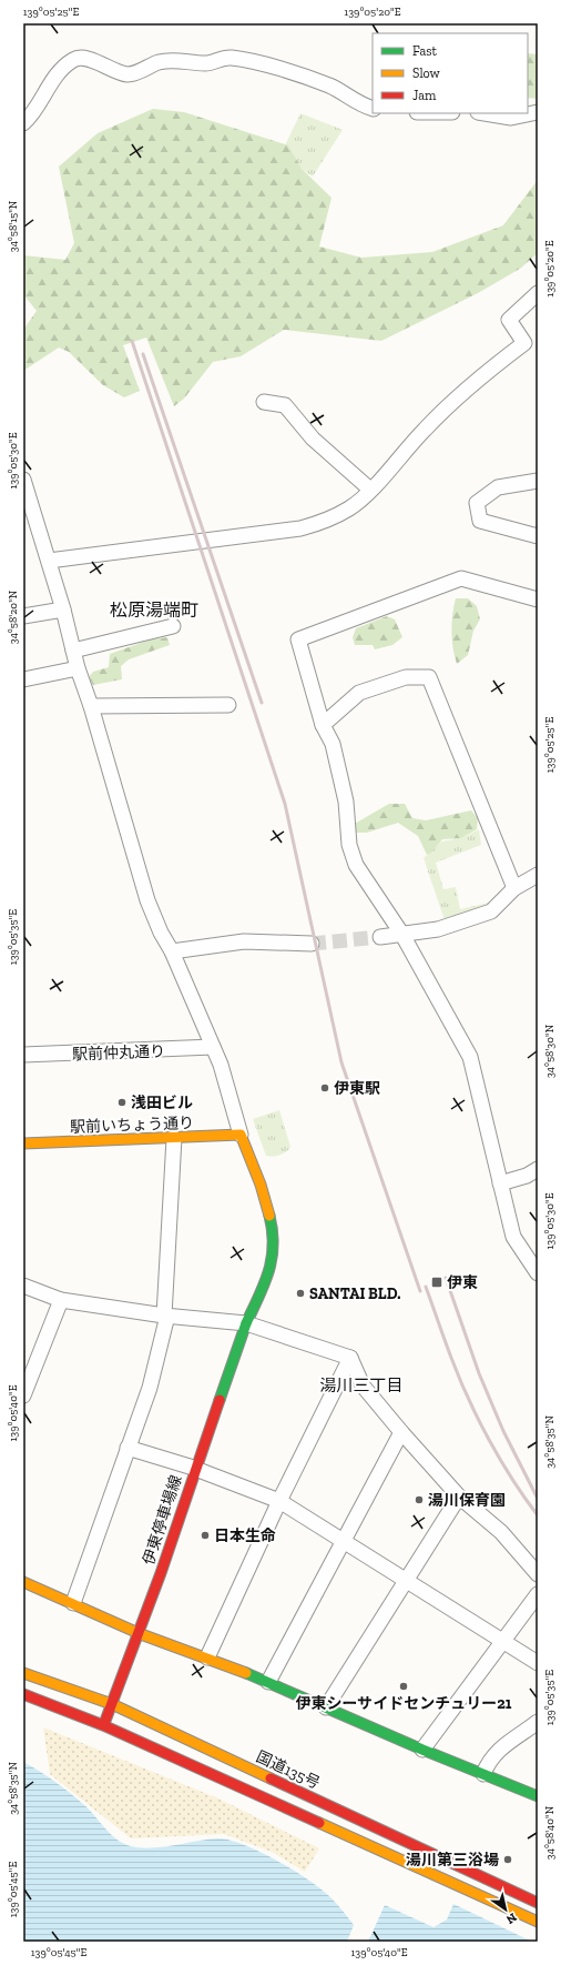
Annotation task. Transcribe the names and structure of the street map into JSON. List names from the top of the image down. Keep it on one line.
{"streets":{"main road":["駅前いちょう通り","伊東停車場線","国道135号"],"street":["駅前仲丸通り"]},"crossings":[["駅前いちょう通り","伊東停車場線"],["伊東停車場線","国道135号"]],"districts":["松原湯端町","湯川三丁目"],"places":{"other":["伊東駅","浅田ビル","SANTAI BLD.","湯川保育園","日本生命","伊東シーサイドセンチュリー21","湯川第三浴場"],"transit":["伊東"]},"legend":["Fast","Slow","Jam"],"north":"bottom right","coordinates":["139°05'25\"E","139°05'20\"E","34°58'15\"N","139°05'30\"E","34°58'20\"N","139°05'35\"E","34°58'30\"N","139°05'40\"E","34°58'35\"N","34°58'40\"N","139°05'45\"E"]}
